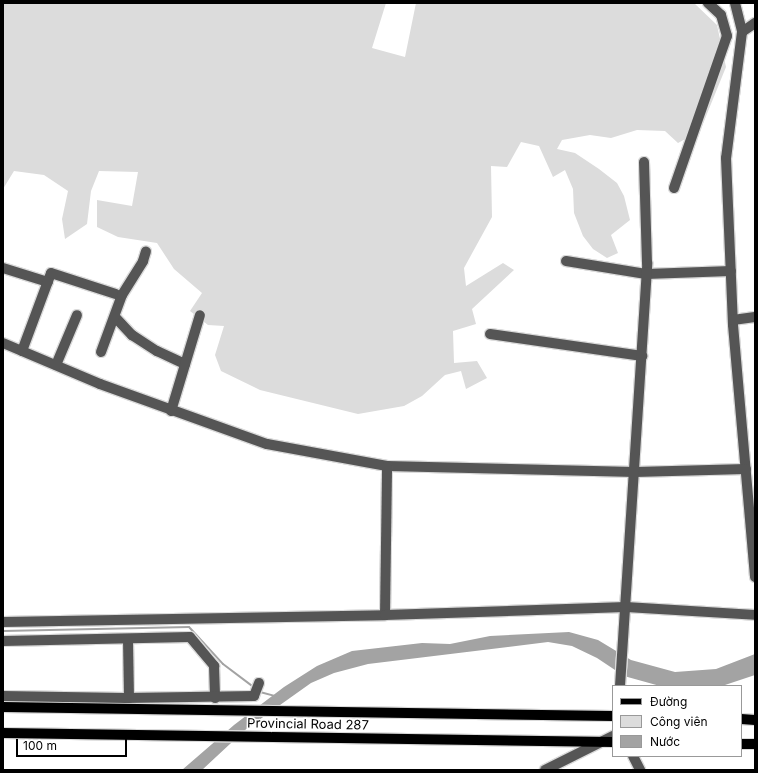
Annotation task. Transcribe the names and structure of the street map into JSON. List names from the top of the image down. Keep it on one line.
{"streets":{"main road":["Provincial Road 287"]},"legend":["Đường","Công viên","Nước"],"scale_bar":"100 m"}
